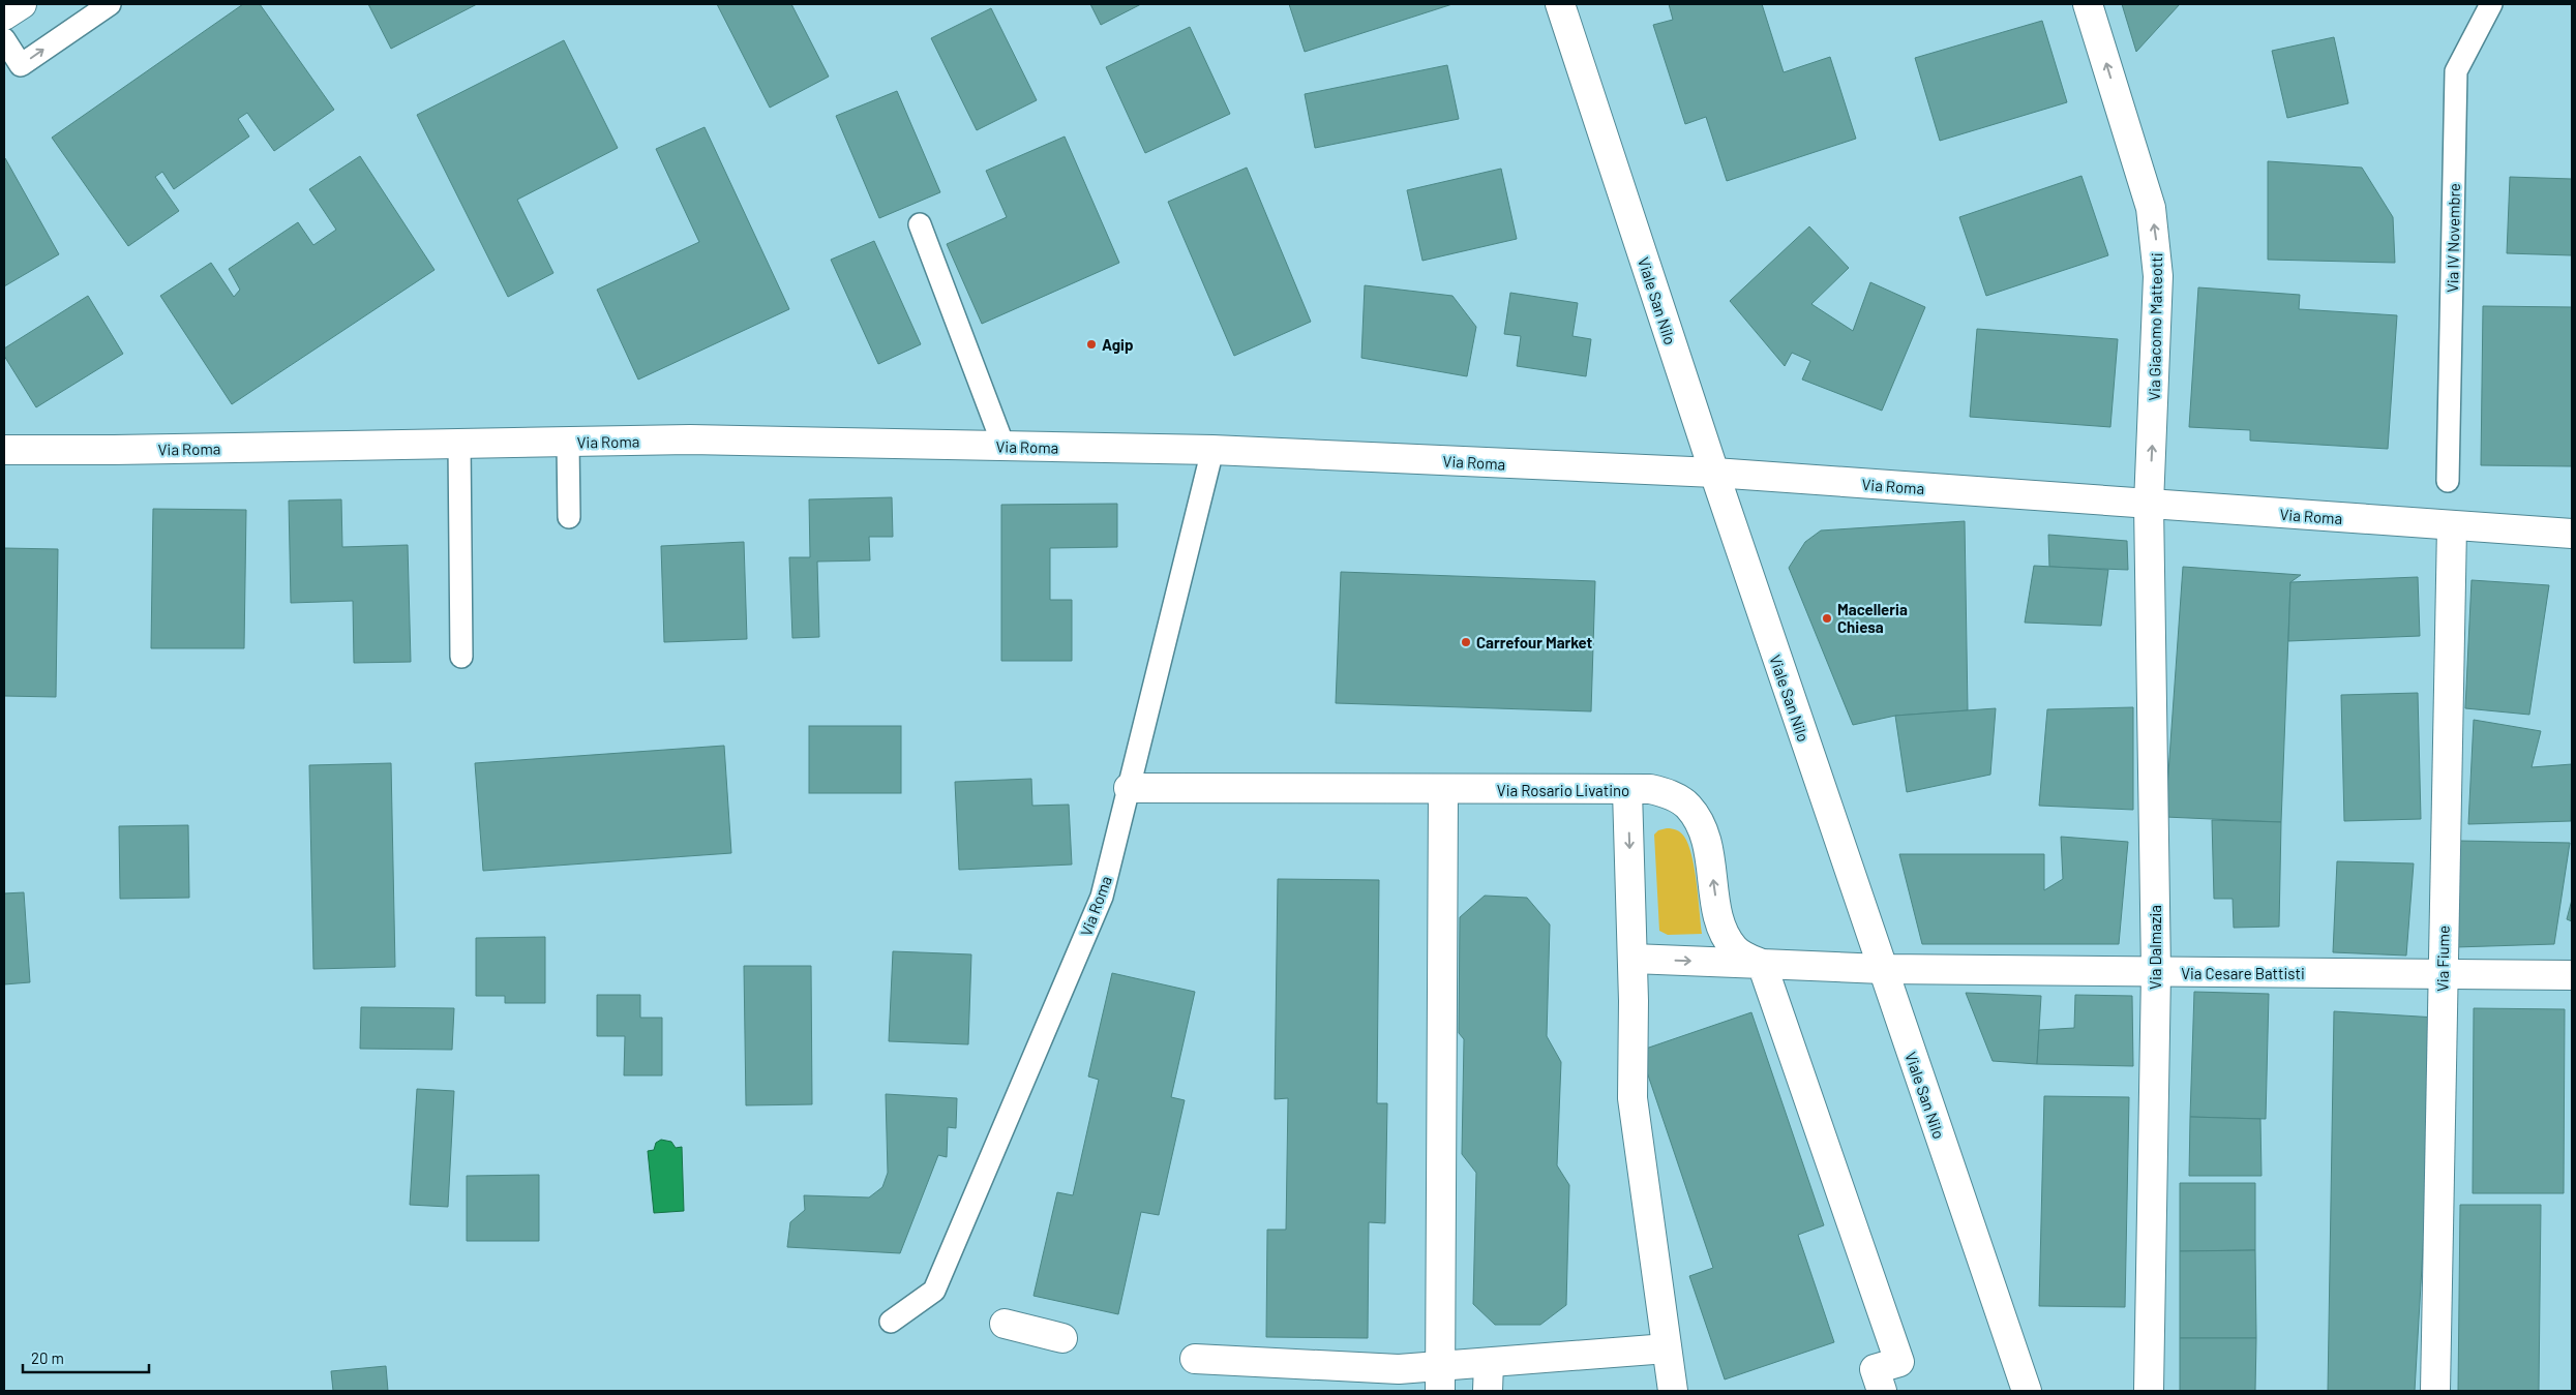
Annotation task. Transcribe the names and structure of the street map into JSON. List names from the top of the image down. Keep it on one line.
{"streets":{"street":["Viale San Nilo","Via Giacomo Matteotti","Via Roma","Via Rosario Livatino","Via Dalmazia","Via Fiume","Via Cesare Battisti"],"lane":["Via IV Novembre"]},"crossings":[["Viale San Nilo","Via Roma"],["Viale San Nilo","Via Rosario Livatino"],["Viale San Nilo","Via Cesare Battisti"],["Via Giacomo Matteotti","Via Roma"],["Via Giacomo Matteotti","Via Dalmazia"],["Via Roma","Via Rosario Livatino"],["Via Roma","Via Dalmazia"],["Via Roma","Via Fiume"],["Via Rosario Livatino","Via Cesare Battisti"],["Via Dalmazia","Via Cesare Battisti"],["Via Fiume","Via Cesare Battisti"]],"one_way":["Via Giacomo Matteotti"],"places":["Agip","Macelleria Chiesa","Carrefour Market"],"scale_bar":"20 m"}
